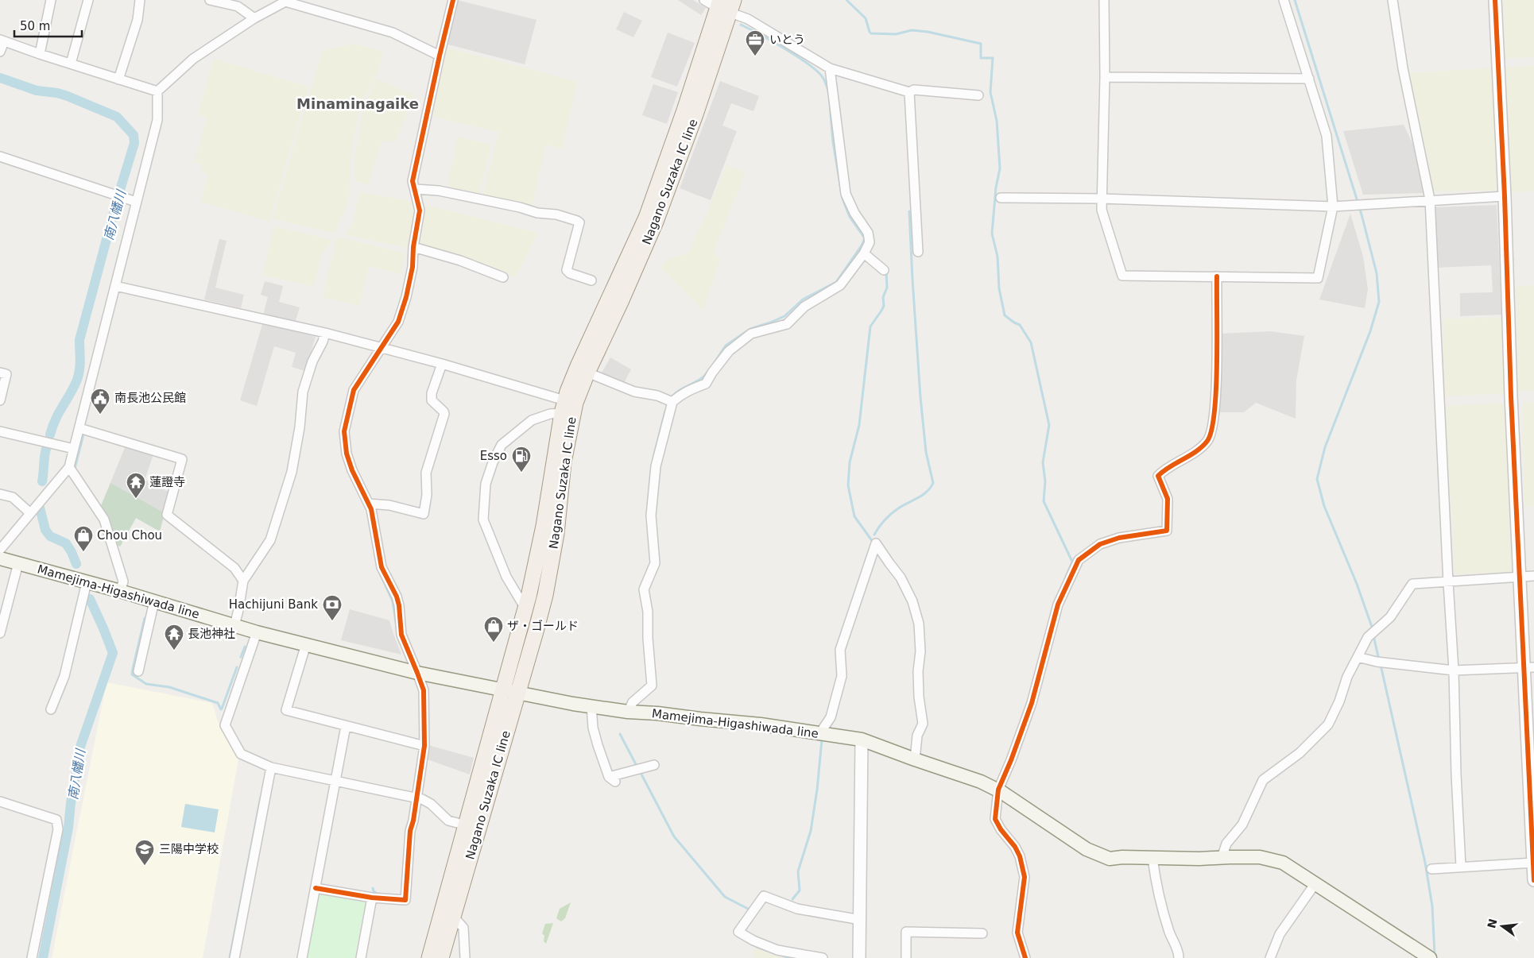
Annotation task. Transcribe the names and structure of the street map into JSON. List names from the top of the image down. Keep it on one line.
{"streets":{"main road":["Nagano Suzaka IC line","Mamejima-Higashiwada line"]},"crossings":[["Nagano Suzaka IC line","Mamejima-Higashiwada line"]],"districts":["Minaminagaike"],"water":["南八幡川"],"places":{"office":["いとう"],"public building":["南長池公民館"],"fuel station":["Esso"],"temple":["蓮證寺","長池神社"],"shop":["Chou Chou","ザ・ゴールド"],"bank":["Hachijuni Bank"],"school or university":["三陽中学校"]},"scale_bar":"50 m","north":"left"}
